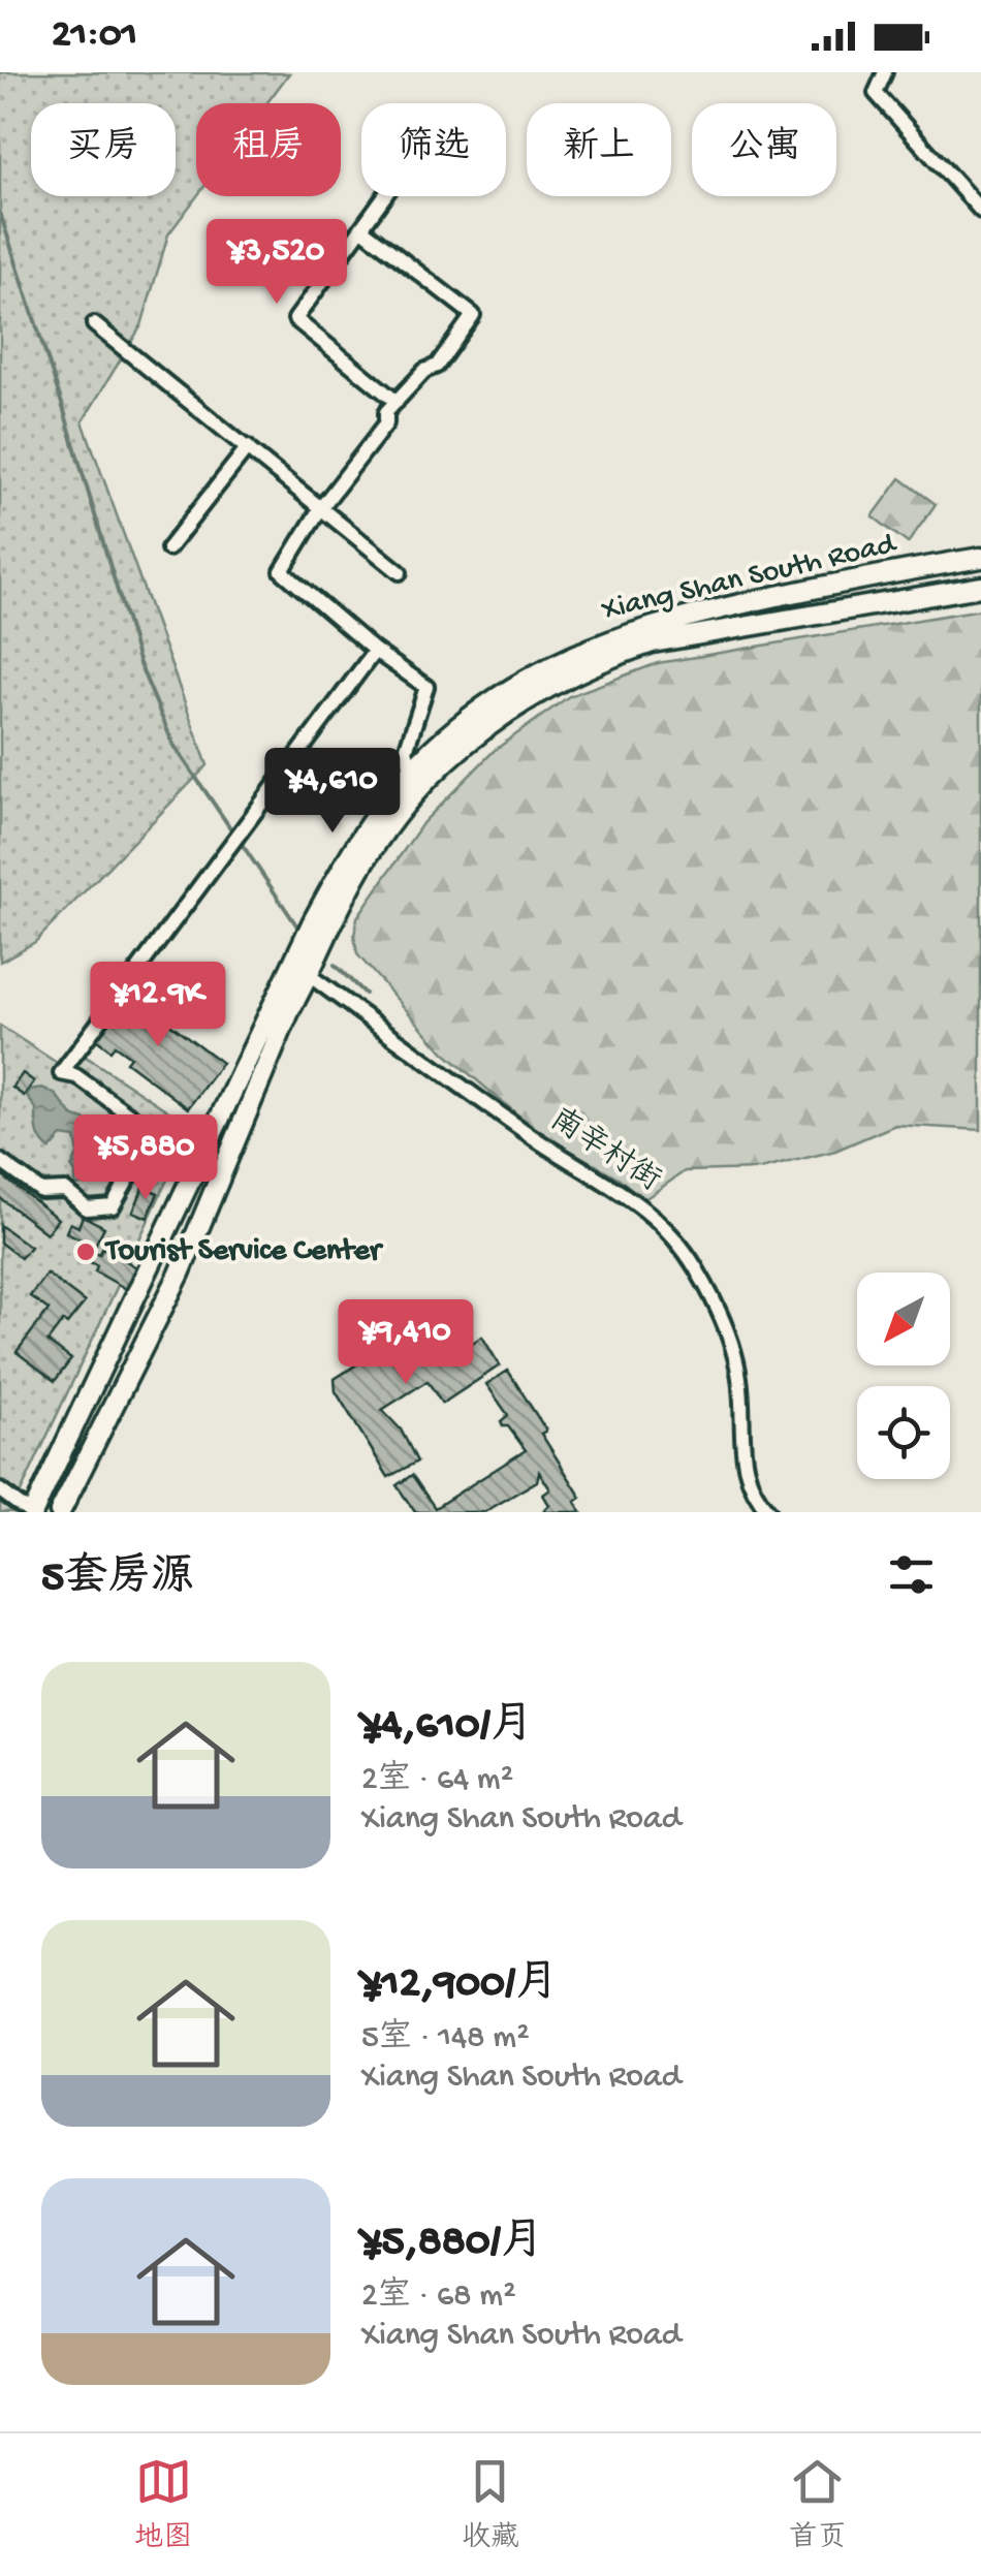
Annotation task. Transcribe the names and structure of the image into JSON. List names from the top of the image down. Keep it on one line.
{"streets":{"street":["Xiang Shan South Road","南辛村街"]},"crossings":[["Xiang Shan South Road","南辛村街"]],"places":["Tourist Service Center"],"north":"bottom left","page":{"status":"21:01","chip":["买房","租房","筛选","新上","公寓"],"price":["¥3,520","¥4,610","¥12.9K","¥5,880","¥9,410"],"heading":"5套房源","list":[{"name":"¥4,610/月","note":"2室 · 64 m² · Xiang Shan South Road"},{"name":"¥12,900/月","note":"5室 · 148 m² · Xiang Shan South Road"},{"name":"¥5,880/月","note":"2室 · 68 m² · Xiang Shan South Road"}],"tabs":["地图","收藏","首页"]}}
